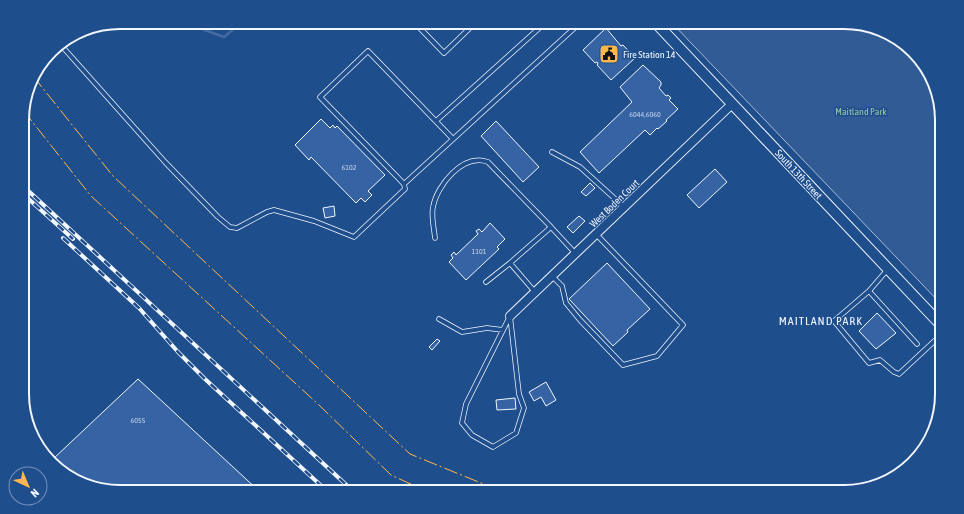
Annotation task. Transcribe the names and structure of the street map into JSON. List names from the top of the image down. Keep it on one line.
{"streets":{"street":["South 13th Street","West Boden Court"]},"crossings":[["South 13th Street","West Boden Court"]],"districts":["MAITLAND PARK"],"parks":["Maitland Park"],"places":{"public building":["Fire Station 14"]},"house_numbers":["6044,6060","6102","1101","6055"],"north":"bottom right"}
